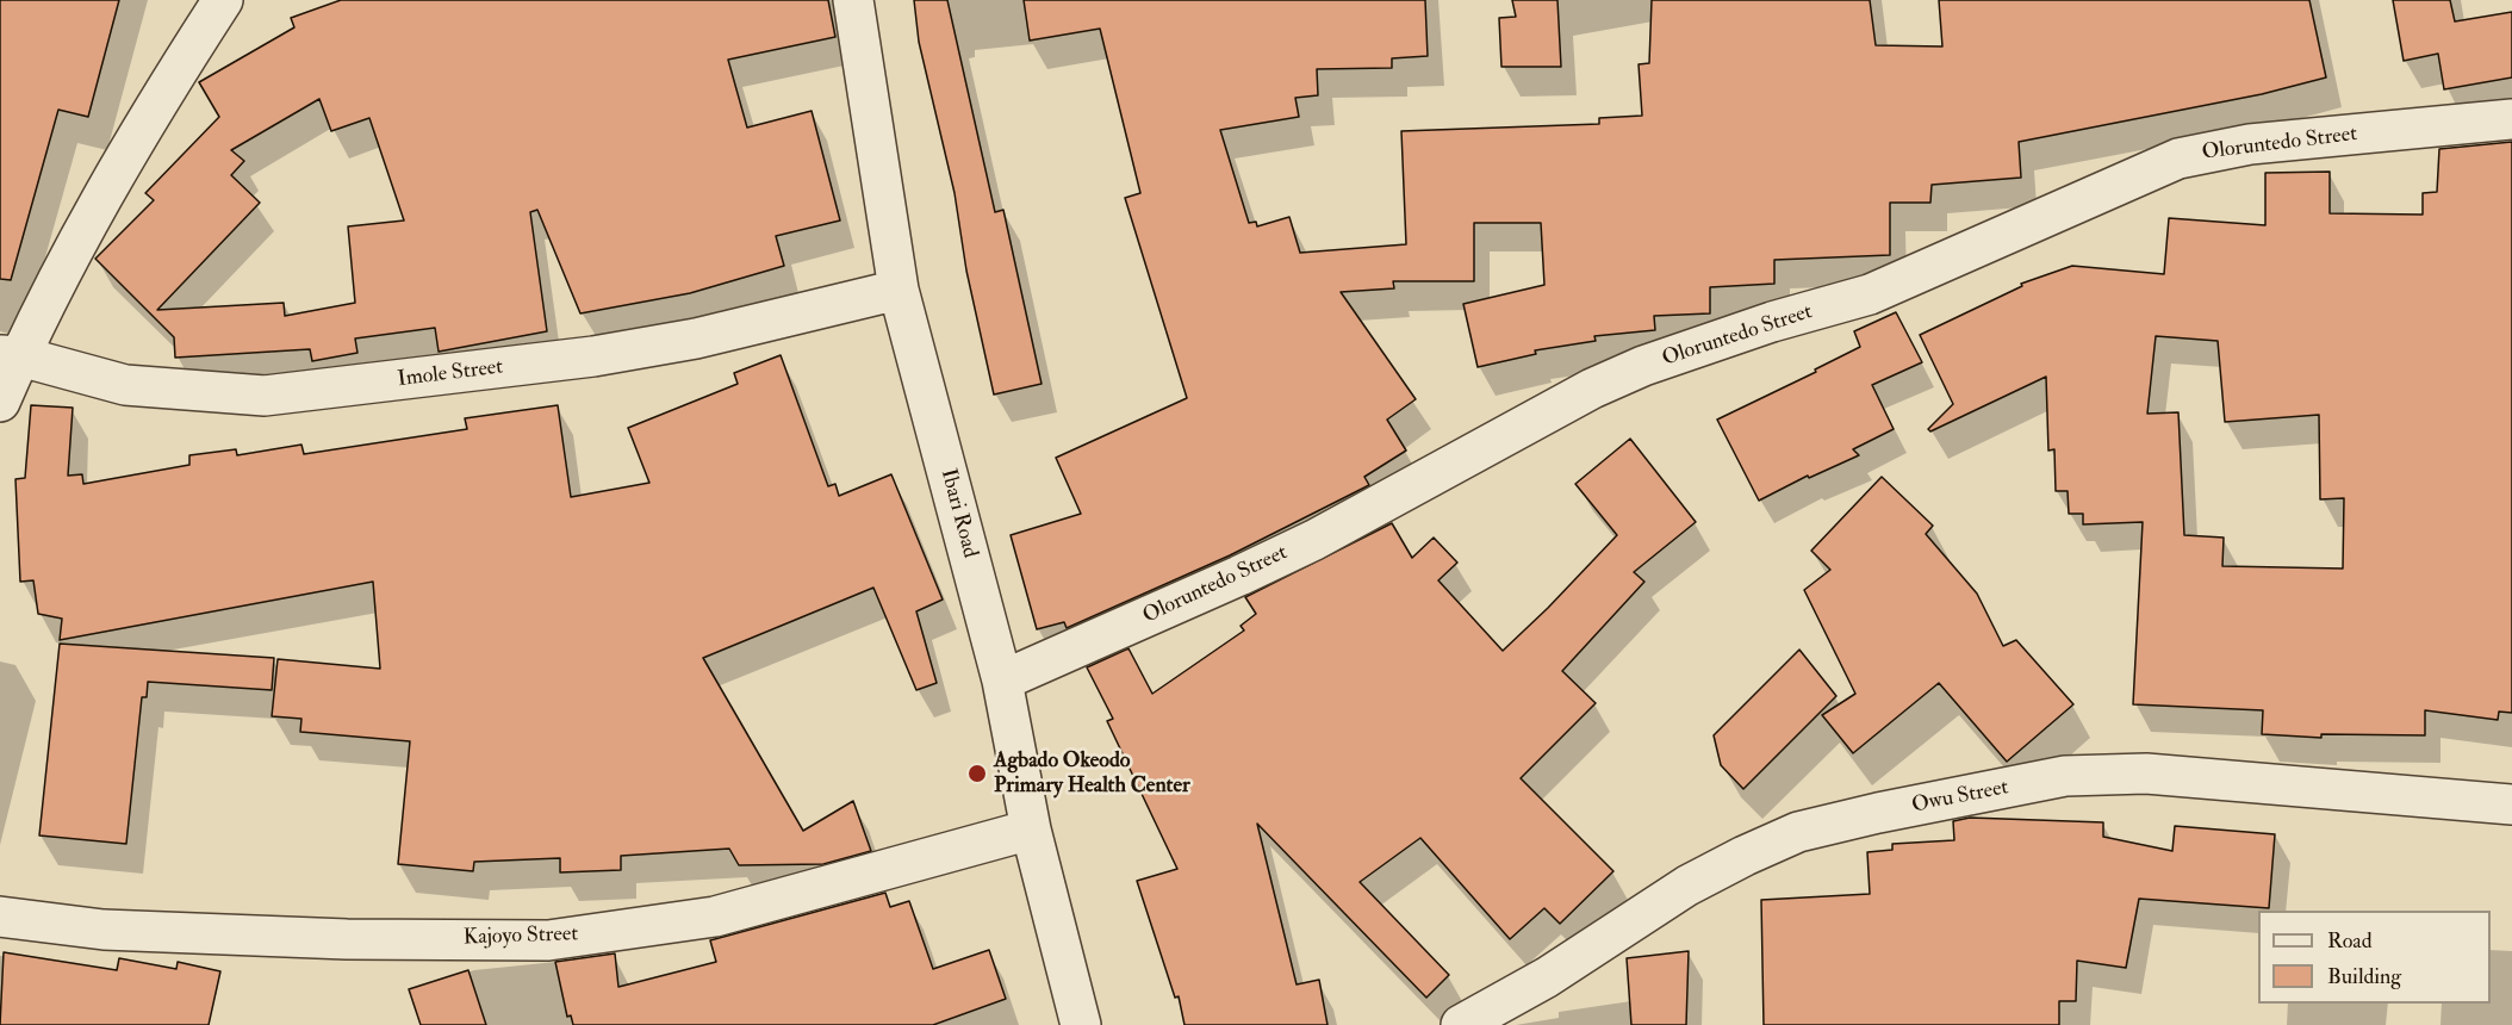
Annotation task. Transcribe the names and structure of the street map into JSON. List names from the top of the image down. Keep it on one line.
{"streets":{"street":["Oloruntedo Street","Imole Street","Ibari Road","Owu Street","Kajoyo Street"]},"crossings":[["Oloruntedo Street","Ibari Road"],["Imole Street","Ibari Road"],["Ibari Road","Kajoyo Street"]],"places":["Agbado Okeodo Primary Health Center"],"legend":["Road","Building"]}
